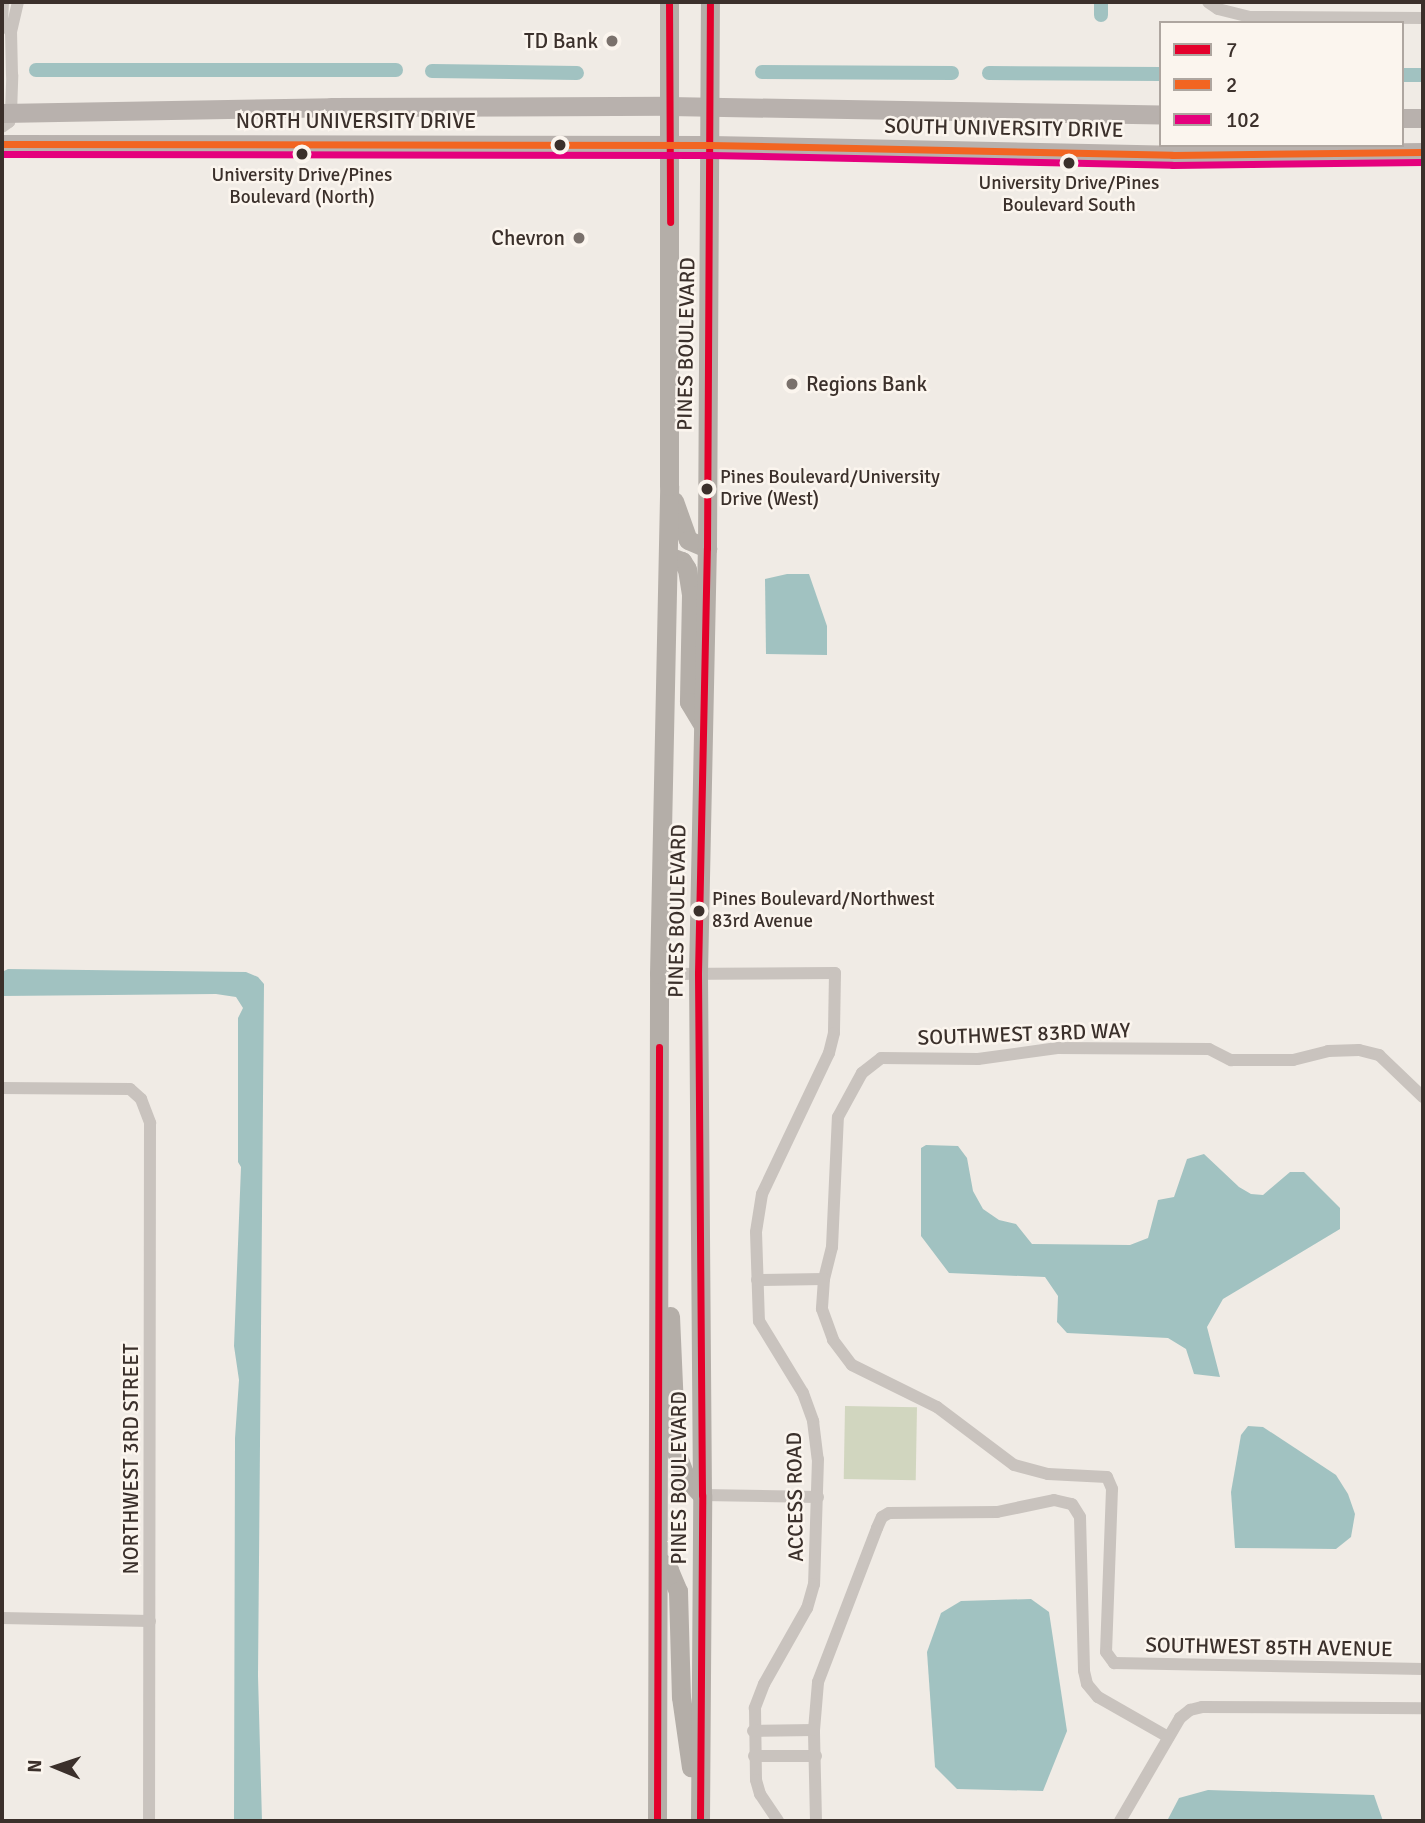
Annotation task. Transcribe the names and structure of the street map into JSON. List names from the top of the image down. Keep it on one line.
{"streets":{"highway":["PINES BOULEVARD"],"main road":["NORTH UNIVERSITY DRIVE","SOUTH UNIVERSITY DRIVE"],"street":["SOUTHWEST 83RD WAY","NORTHWEST 3RD STREET","ACCESS ROAD","SOUTHWEST 85TH AVENUE"]},"crossings":[["NORTH UNIVERSITY DRIVE","SOUTH UNIVERSITY DRIVE"],["NORTH UNIVERSITY DRIVE","PINES BOULEVARD"],["SOUTH UNIVERSITY DRIVE","PINES BOULEVARD"],["PINES BOULEVARD","ACCESS ROAD"],["SOUTHWEST 83RD WAY","SOUTHWEST 85TH AVENUE"]],"places":["TD Bank","University Drive/Pines Boulevard (North)","University Drive/Pines Boulevard South","Chevron","Regions Bank","Pines Boulevard/University Drive (West)","Pines Boulevard/Northwest 83rd Avenue"],"lines":["transit line 7","transit line 2","transit line 102"],"legend":["7","2","102"],"north":"left"}
